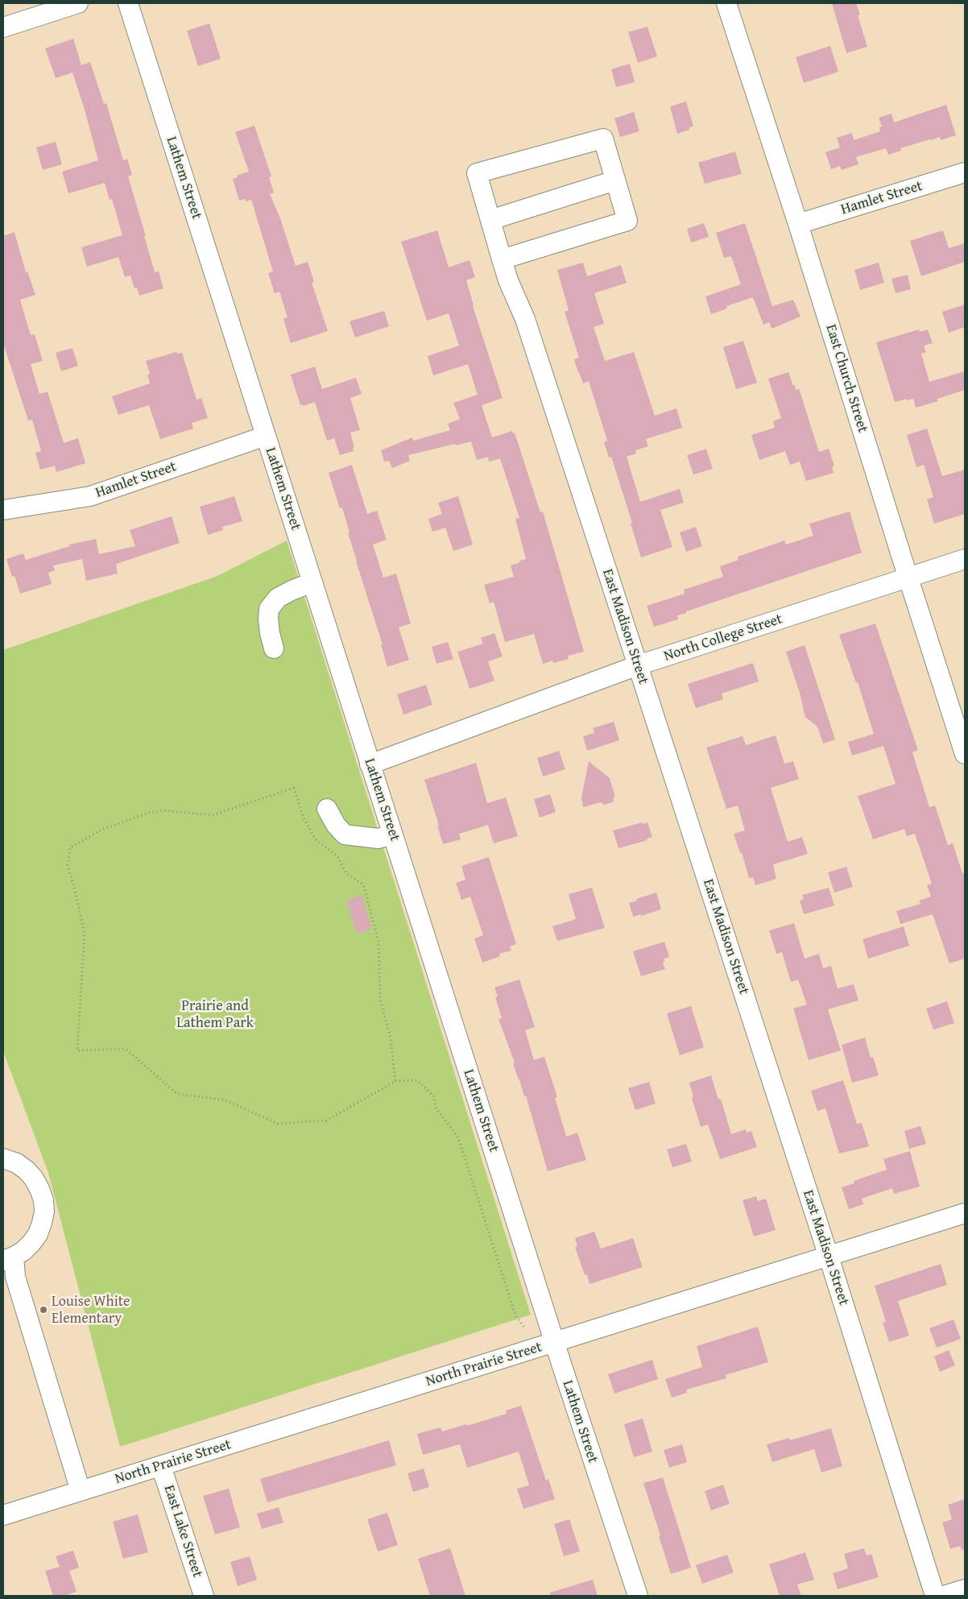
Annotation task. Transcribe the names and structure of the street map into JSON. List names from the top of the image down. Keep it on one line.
{"streets":{"street":["Lathem Street","Hamlet Street","East Church Street","East Madison Street","North College Street","North Prairie Street","East Lake Street"]},"crossings":[["Lathem Street","Hamlet Street"],["Lathem Street","North College Street"],["Lathem Street","North Prairie Street"],["Hamlet Street","East Church Street"],["East Church Street","North College Street"],["East Madison Street","North College Street"],["East Madison Street","North Prairie Street"],["North Prairie Street","East Lake Street"]],"parks":["Prairie and Lathem Park"],"places":["Louise White Elementary"]}
